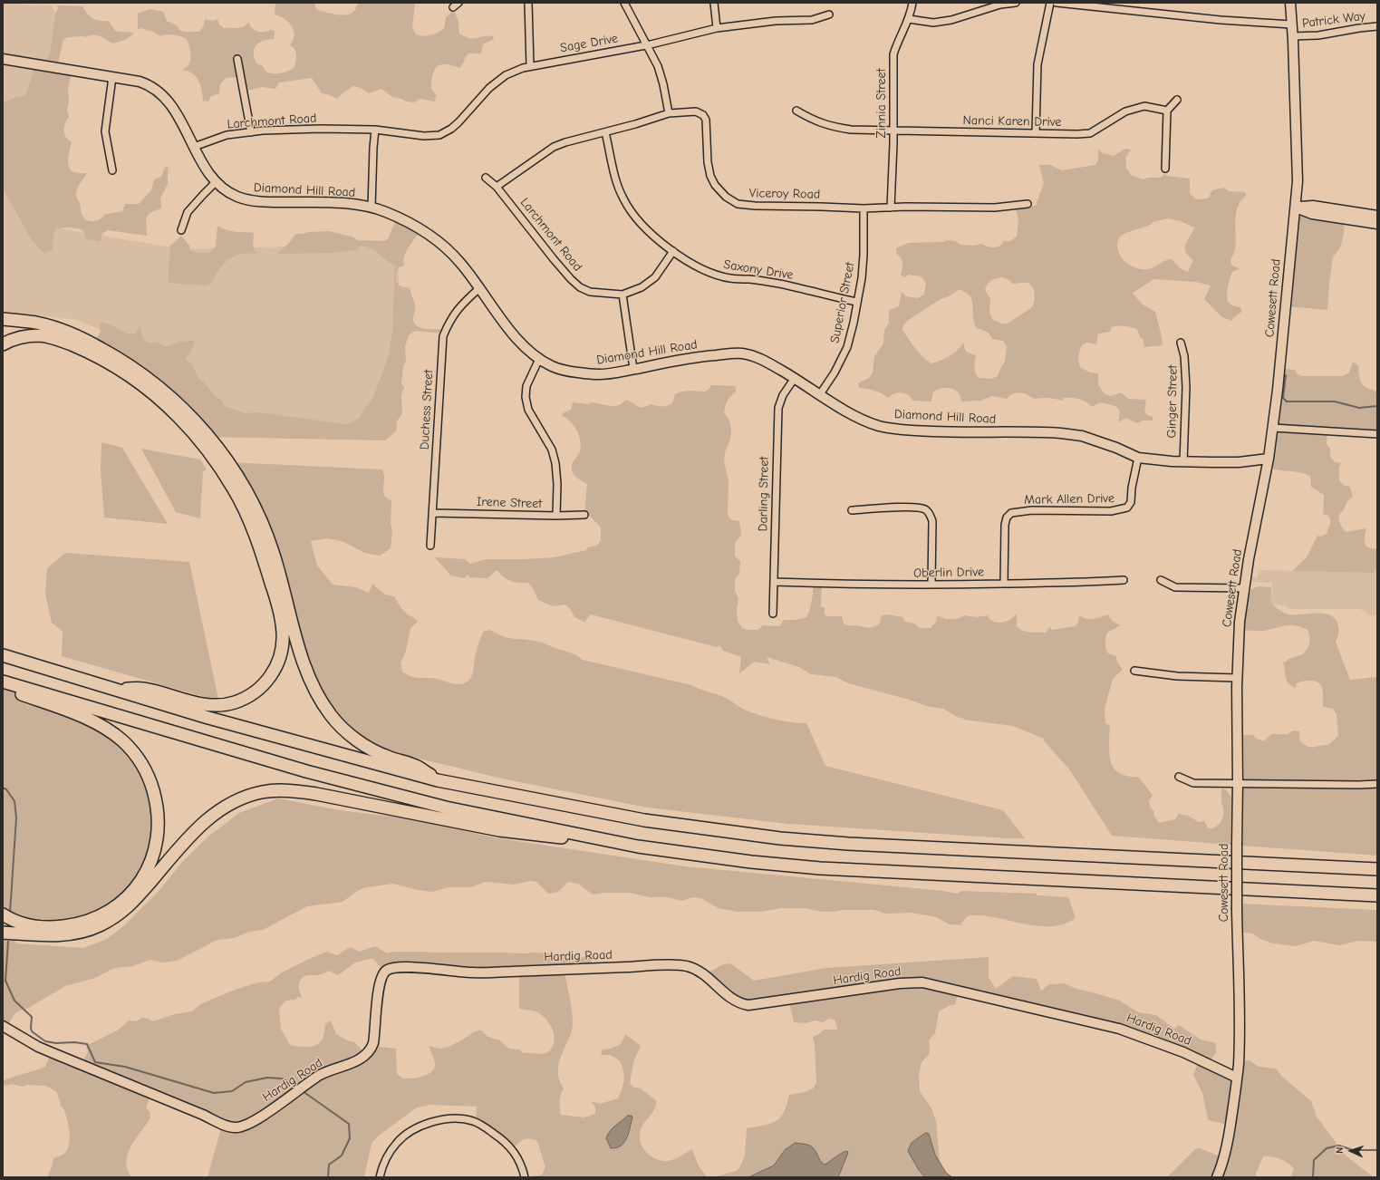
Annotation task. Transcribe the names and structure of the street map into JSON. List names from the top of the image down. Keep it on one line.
{"streets":{"street":["Patrick Way","Sage Drive","Zinnia Street","Larchmont Road","Nanci Karen Drive","Diamond Hill Road","Viceroy Road","Saxony Drive","Cowesett Road","Superior Street","Ginger Street","Duchess Street","Darling Street","Mark Allen Drive","Irene Street","Oberlin Drive","Hardig Road"]},"crossings":[["Patrick Way","Cowesett Road"],["Sage Drive","Larchmont Road"],["Zinnia Street","Nanci Karen Drive"],["Zinnia Street","Viceroy Road"],["Larchmont Road","Diamond Hill Road"],["Larchmont Road","Viceroy Road"],["Larchmont Road","Saxony Drive"],["Diamond Hill Road","Cowesett Road"],["Diamond Hill Road","Superior Street"],["Diamond Hill Road","Ginger Street"],["Diamond Hill Road","Duchess Street"],["Diamond Hill Road","Darling Street"],["Diamond Hill Road","Mark Allen Drive"],["Viceroy Road","Saxony Drive"],["Viceroy Road","Superior Street"],["Saxony Drive","Superior Street"],["Cowesett Road","Hardig Road"],["Duchess Street","Irene Street"],["Darling Street","Oberlin Drive"],["Mark Allen Drive","Oberlin Drive"]],"north":"left"}
